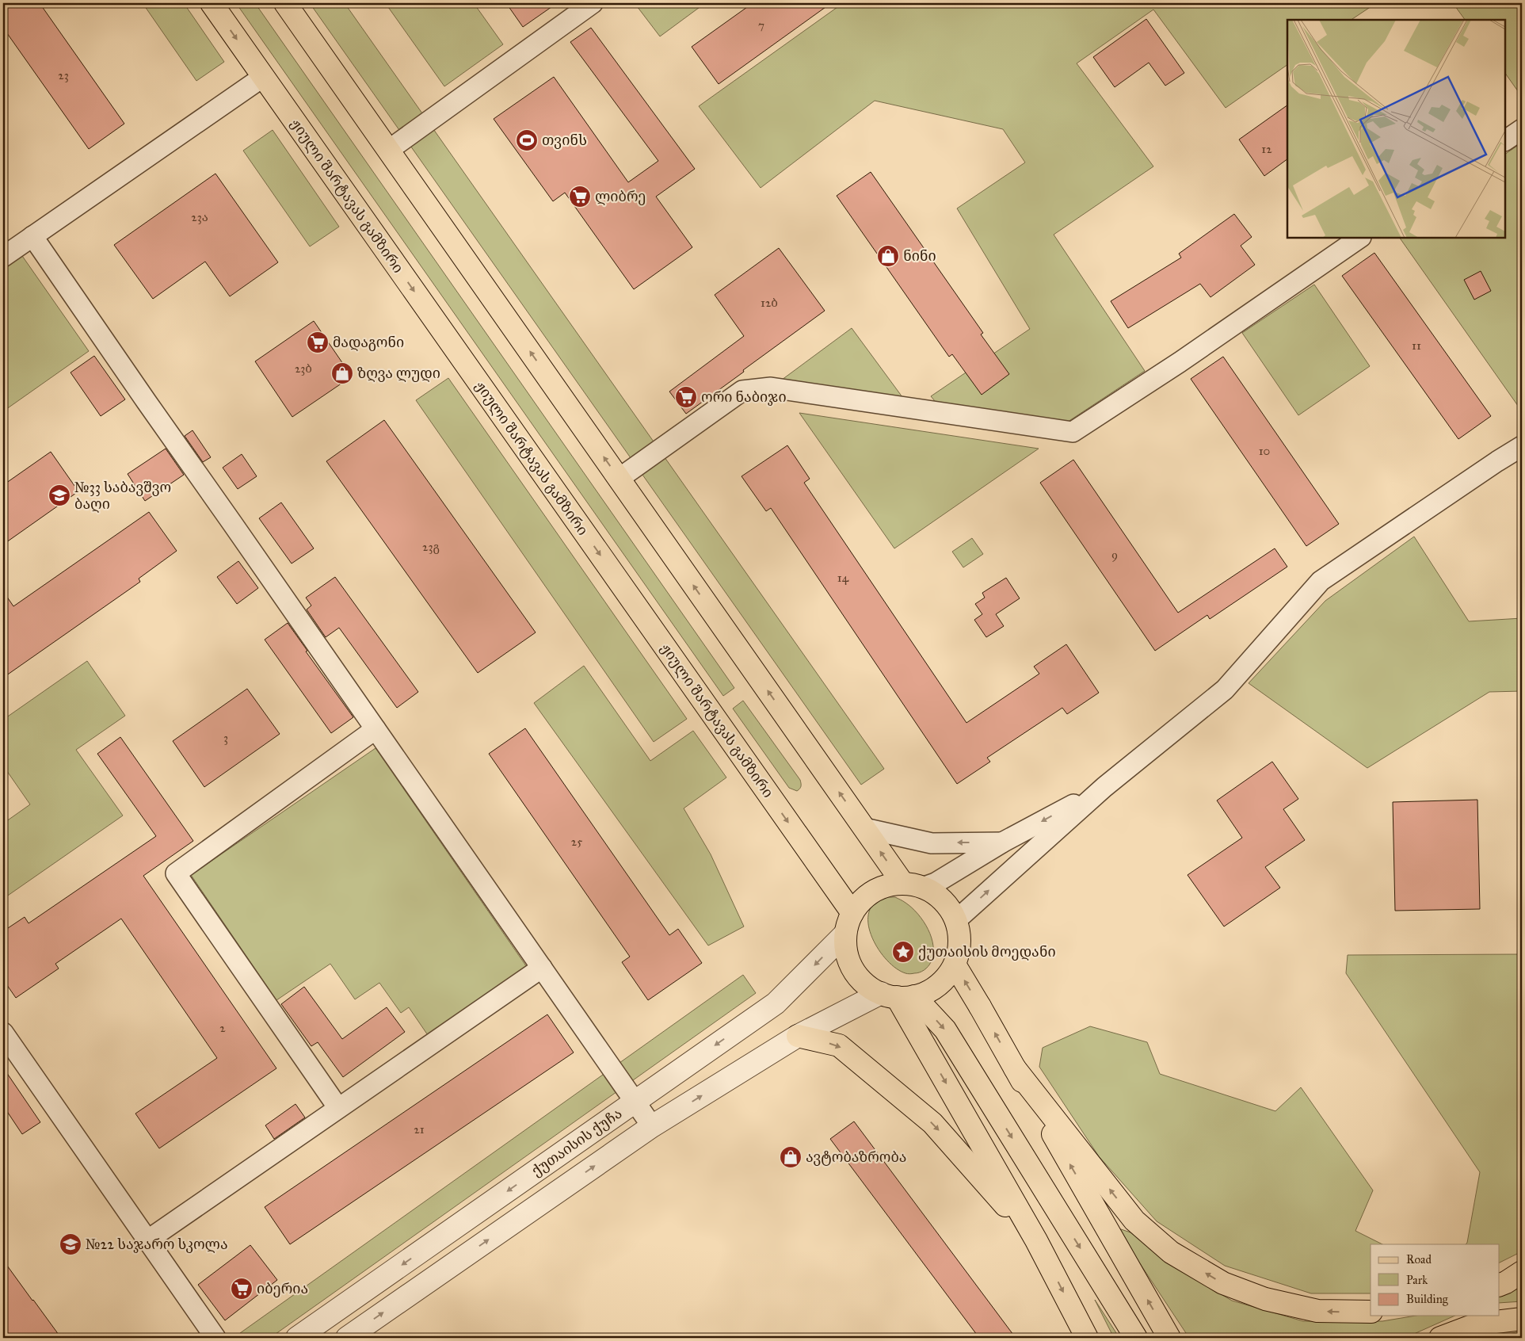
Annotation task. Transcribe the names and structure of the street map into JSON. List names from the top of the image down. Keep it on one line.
{"streets":{"main road":["ჟიული შარტავას გამზირი"],"street":["ქუთაისის ქუჩა"]},"crossings":[["ჟიული შარტავას გამზირი","ქუთაისის ქუჩა"]],"places":{"sports":["თვინს"],"supermarket":["ლიბრე","მადაგონი","ორი ნაბიჯი","იბერია"],"shop":["ნინი","ზღვა ლუდი","ავტობაზრობა"],"school or university":["№33 საბავშვო ბაღი","№22 საჯარო სკოლა"],"place":["ქუთაისის მოედანი"]},"house_numbers":["7","23","12","23ა","12ბ","11","23ბ","10","23გ","9","14","3","25","2","21"],"legend":["Road","Park","Building"]}
